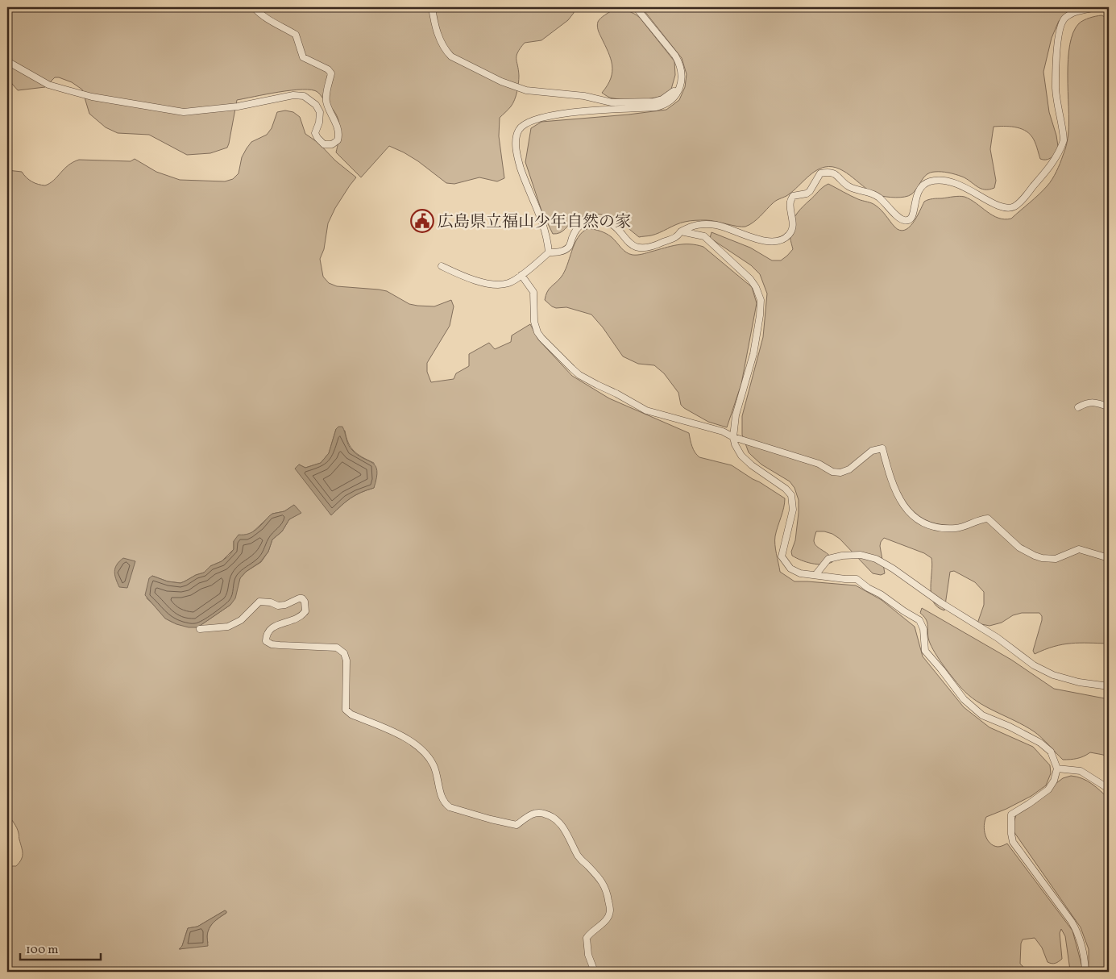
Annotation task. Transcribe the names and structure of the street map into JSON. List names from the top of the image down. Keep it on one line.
{"places":{"public building":["広島県立福山少年自然の家"]},"scale_bar":"100 m"}
